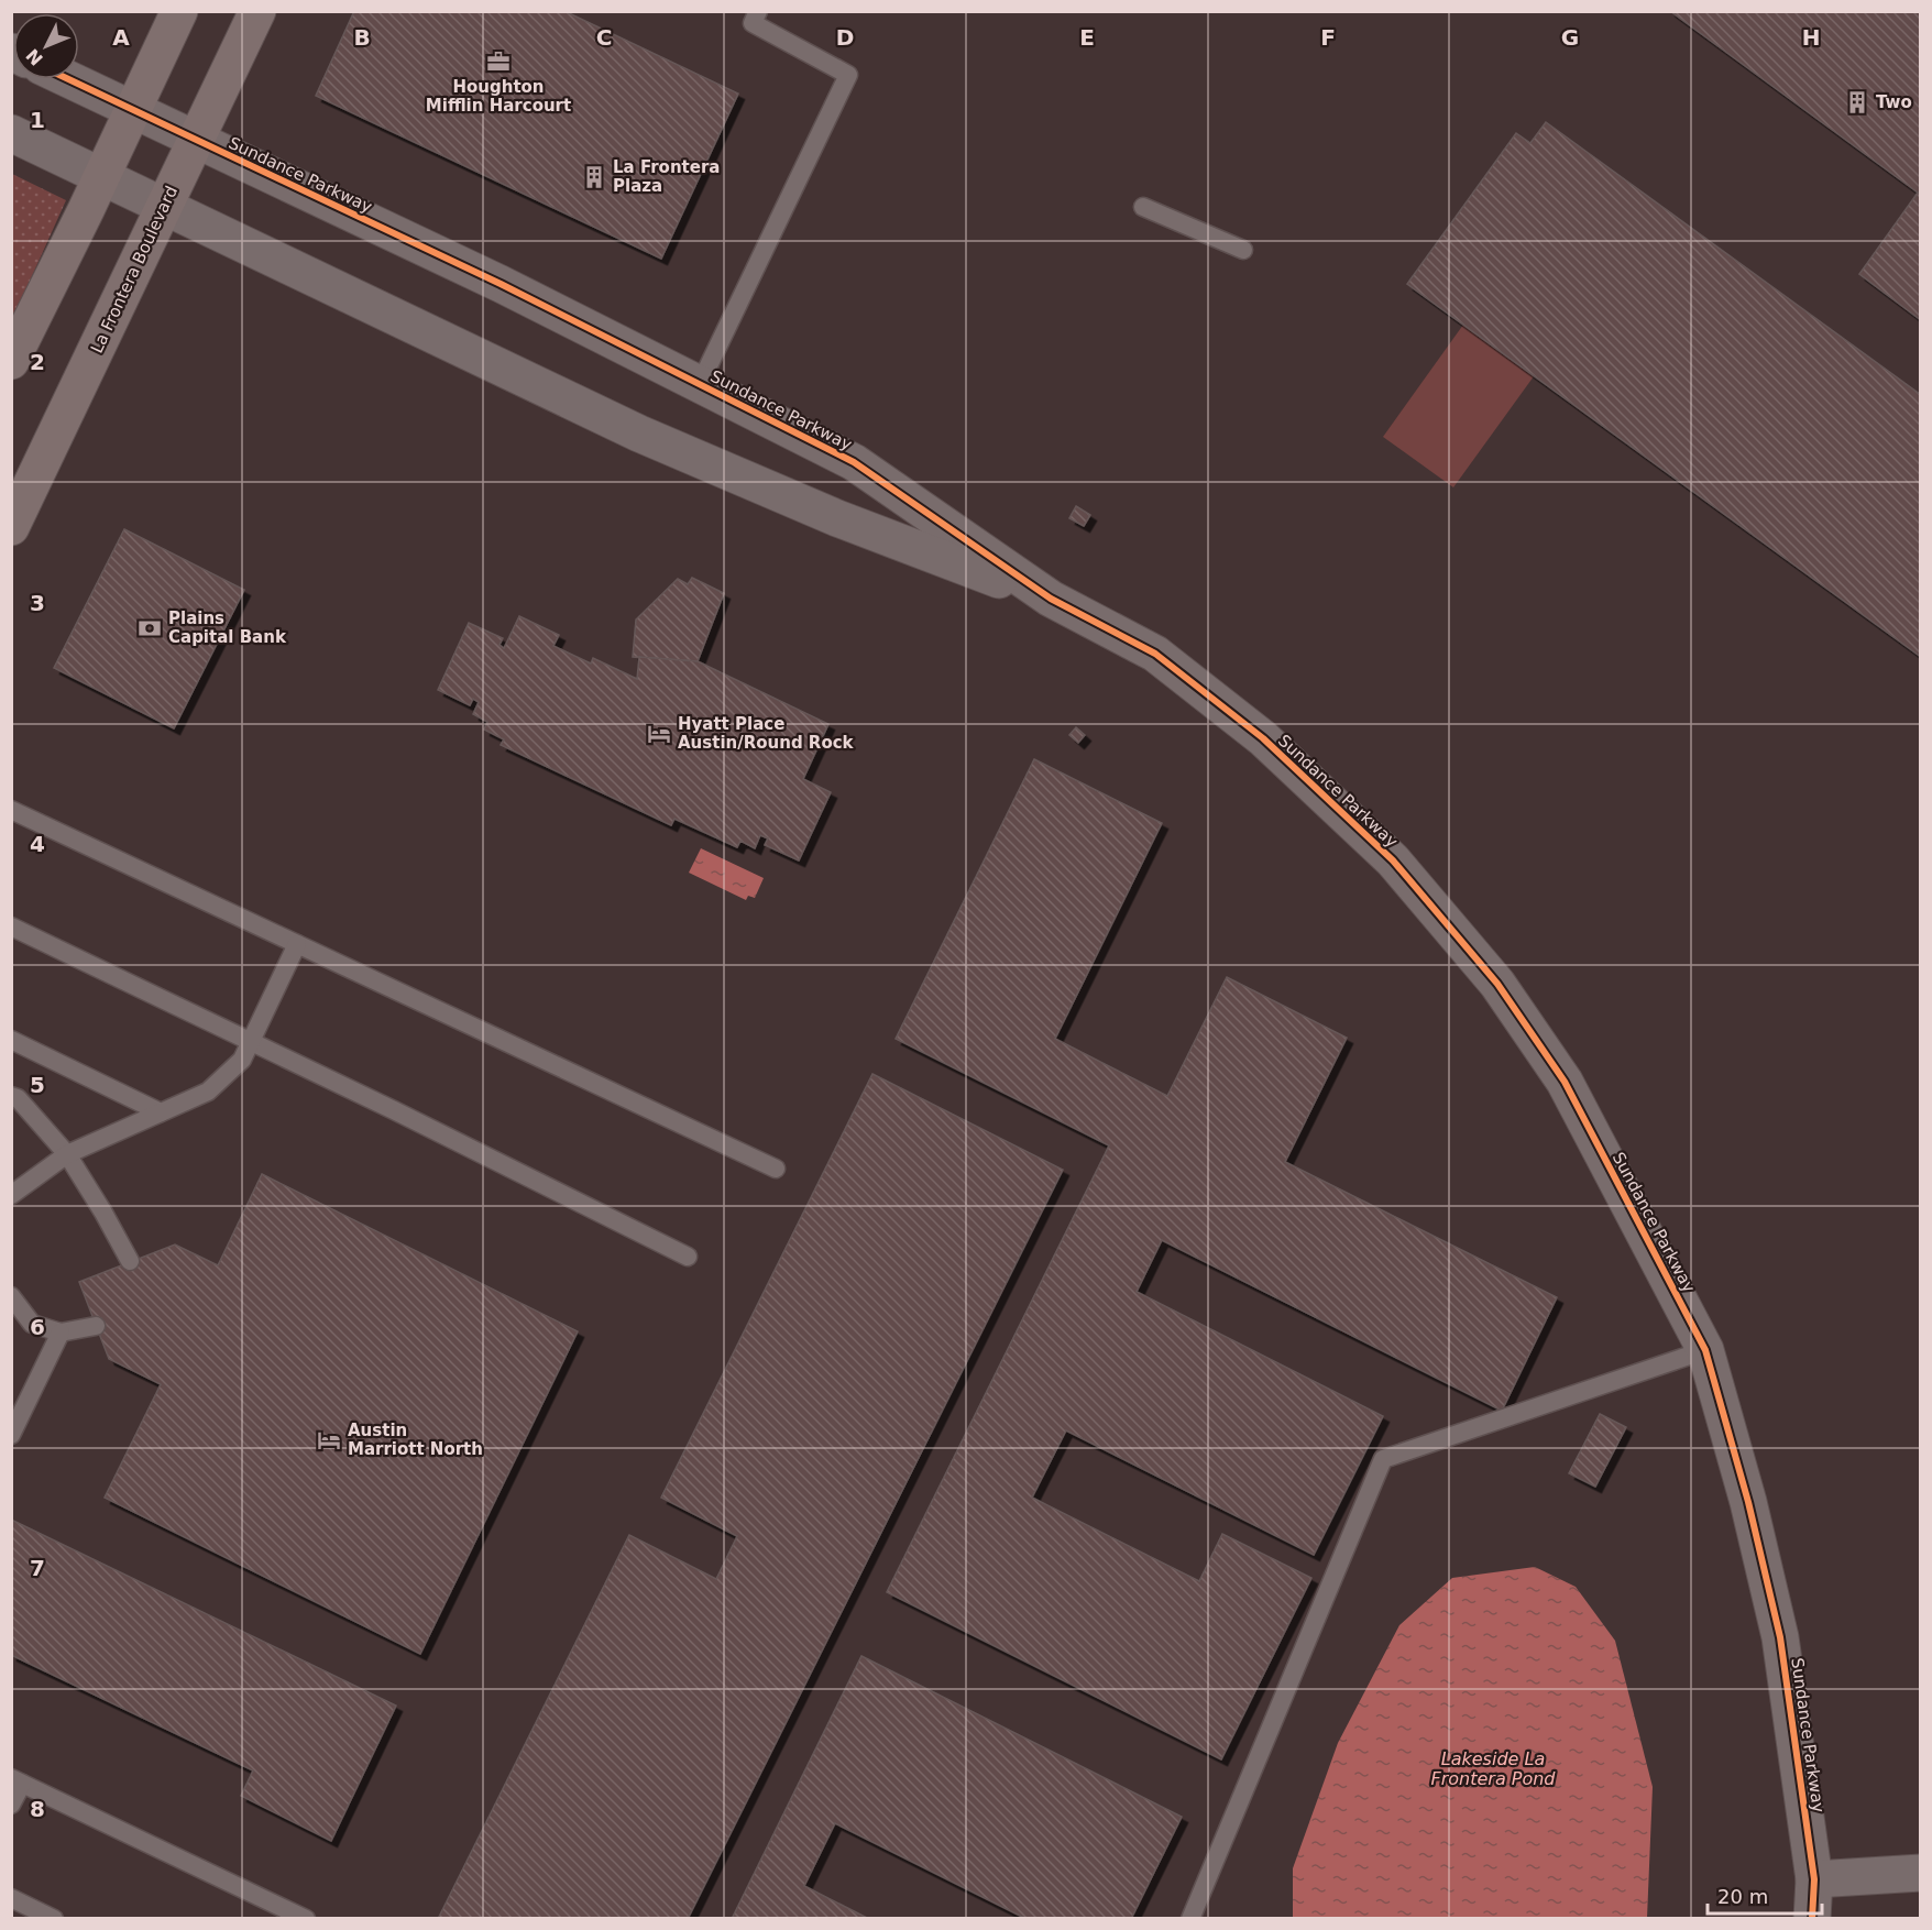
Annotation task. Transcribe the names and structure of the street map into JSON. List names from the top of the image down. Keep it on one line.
{"streets":{"street":["Sundance Parkway","La Frontera Boulevard"]},"crossings":[["Sundance Parkway","La Frontera Boulevard"]],"water":["Lakeside La Frontera Pond"],"places":{"office":["Houghton Mifflin Harcourt"],"building":["Two","La Frontera Plaza"],"bank":["Plains Capital Bank"],"hotel":["Hyatt Place Austin/Round Rock","Austin Marriott North"]},"scale_bar":"20 m","north":"bottom left","grid":{"columns":["A","B","C","D","E","F","G","H"],"rows":["1","2","3","4","5","6","7","8"]}}
